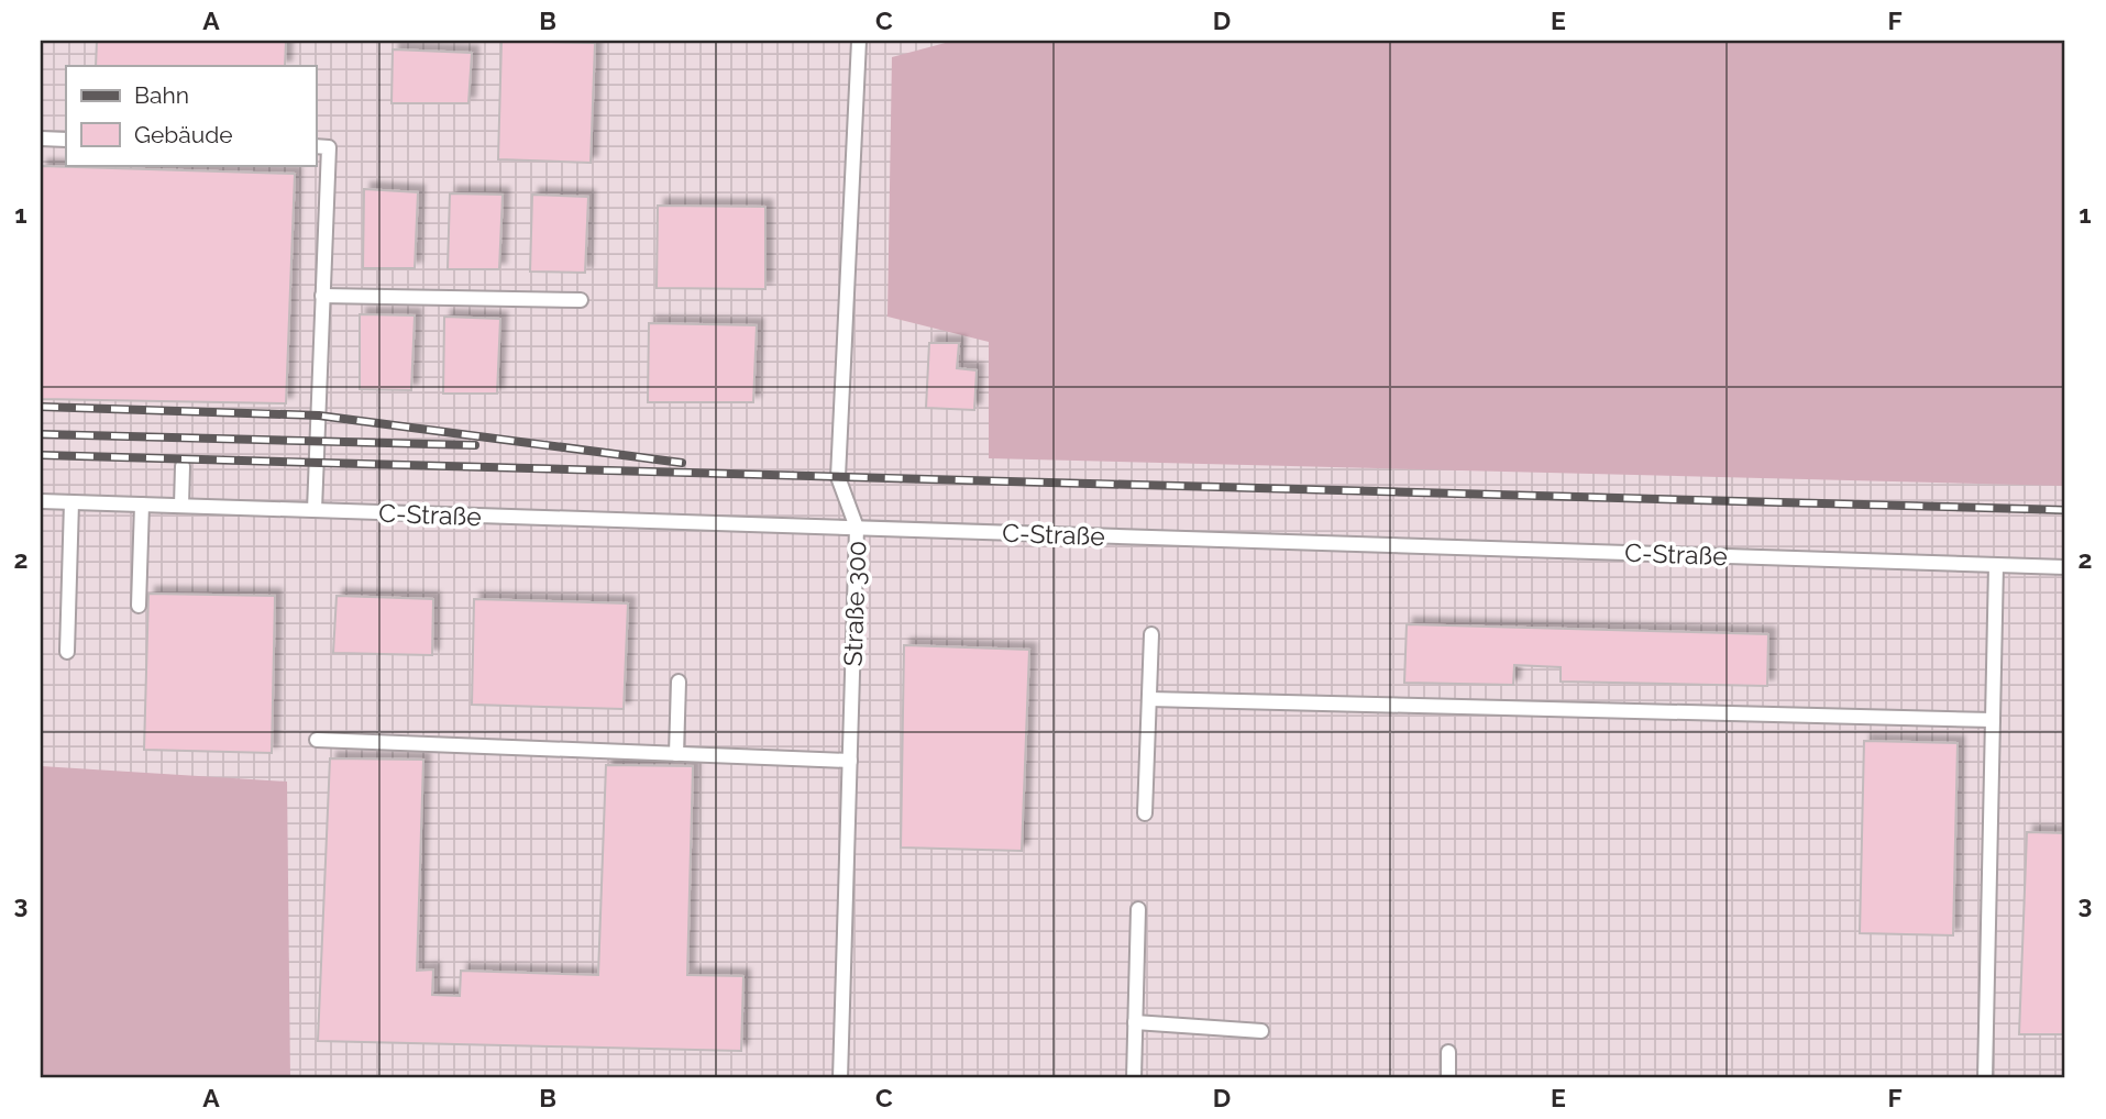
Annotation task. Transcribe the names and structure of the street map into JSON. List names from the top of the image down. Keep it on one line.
{"streets":{"lane":["C-Straße","Straße 300"]},"crossings":[["C-Straße","Straße 300"]],"legend":["Bahn","Gebäude"],"grid":{"columns":["A","B","C","D","E","F"],"rows":["1","2","3"]}}
